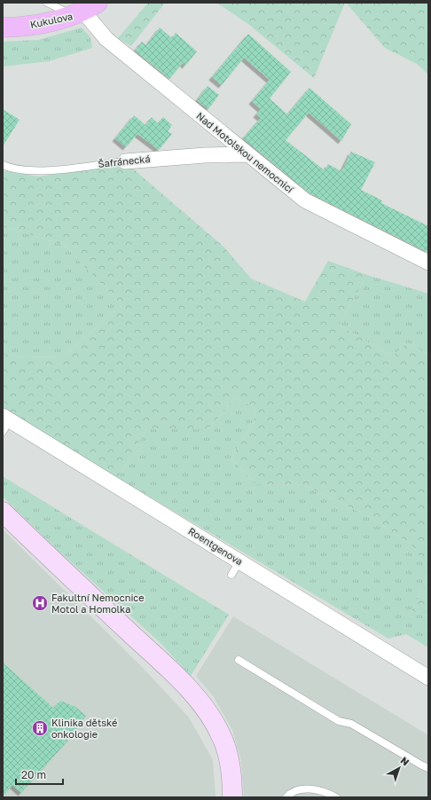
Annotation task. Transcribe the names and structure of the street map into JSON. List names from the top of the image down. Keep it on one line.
{"streets":{"main road":["Kukulova"],"street":["Nad Motolskou nemocnicí","Šafránecká","Roentgenova"]},"crossings":[["Kukulova","Nad Motolskou nemocnicí"],["Nad Motolskou nemocnicí","Šafránecká"]],"places":{"hospital":["Fakultní Nemocnice Motol a Homolka"],"building":["Klinika dětské onkologie"]},"scale_bar":"20 m","north":"top right"}
